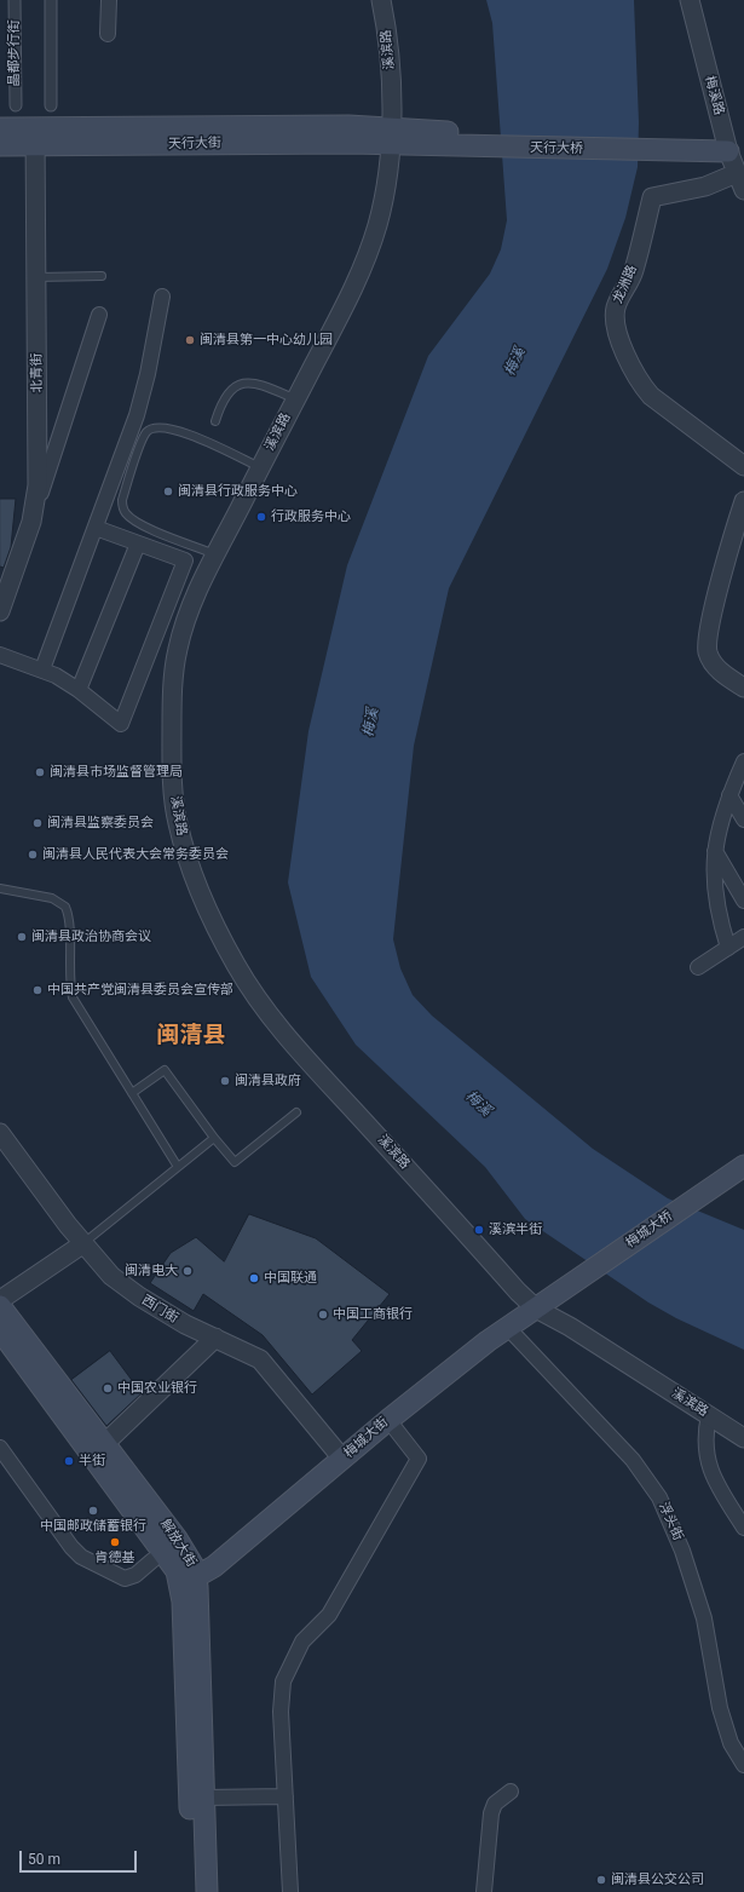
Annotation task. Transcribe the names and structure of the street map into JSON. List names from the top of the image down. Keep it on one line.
{"streets":{"main road":["天行大街","天行大桥","梅城大桥","梅城大街","解放大街"],"street":["溪滨路","晶都步行街","梅溪路","龙洲路","北青街","西门街","浮头街"]},"crossings":[["溪滨路","天行大街"],["溪滨路","梅城大街"],["梅溪路","天行大桥"],["梅溪路","龙洲路"],["天行大街","天行大桥"],["天行大街","北青街"],["梅城大桥","梅城大街"],["西门街","梅城大街"],["梅城大街","浮头街"],["梅城大街","解放大街"]],"districts":["闽清县"],"water":["梅溪"],"places":["闽清县第一中心幼儿园","闽清县行政服务中心","行政服务中心","闽清县市场监督管理局","闽清县监察委员会","闽清县人民代表大会常务委员会","闽清县政治协商会议","中国共产党闽清县委员会宣传部","闽清县政府","溪滨半街","闽清电大","中国联通","中国工商银行","中国农业银行","半街","中国邮政储蓄银行","肯德基","闽清县公交公司"],"scale_bar":"50 m"}
